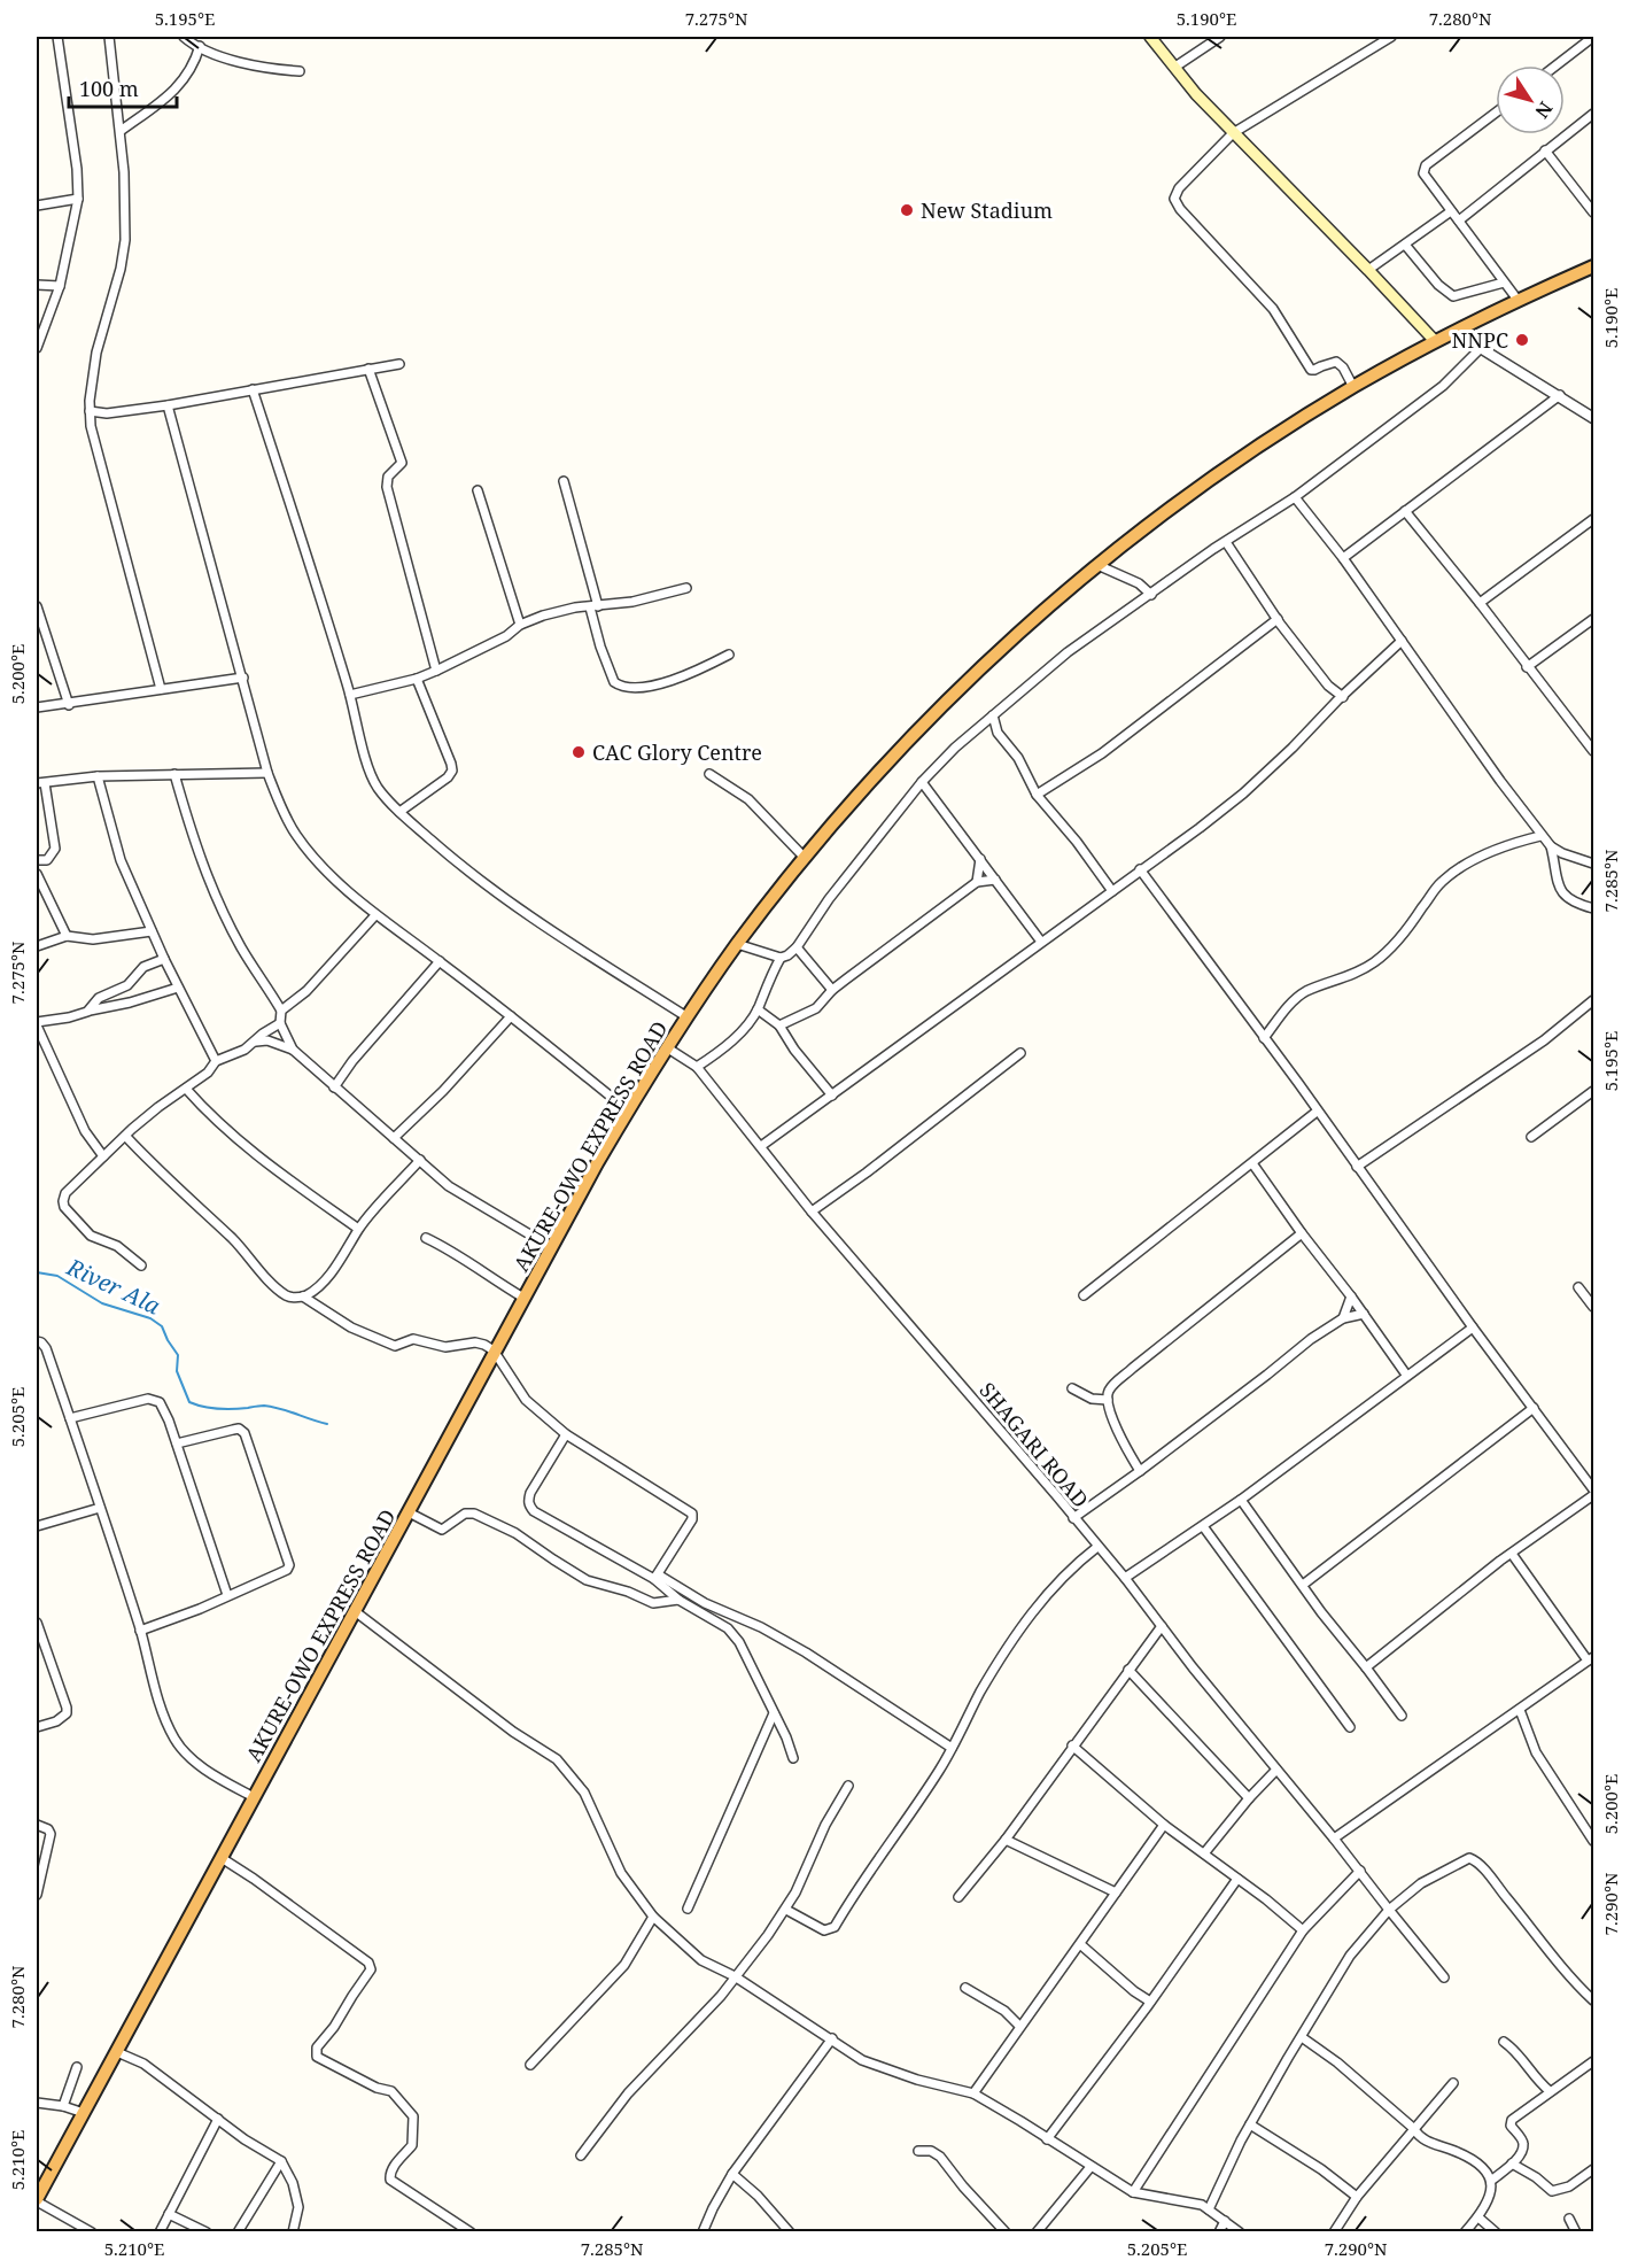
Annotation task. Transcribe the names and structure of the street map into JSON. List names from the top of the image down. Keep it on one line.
{"streets":{"highway":["AKURE-OWO EXPRESS ROAD"],"street":["SHAGARI ROAD"]},"crossings":[["AKURE-OWO EXPRESS ROAD","SHAGARI ROAD"]],"water":["River Ala"],"places":["New Stadium","NNPC","CAC Glory Centre"],"scale_bar":"100 m","north":"bottom right","coordinates":["5.195°E","7.275°N","5.190°E","7.280°N","5.200°E","7.285°N","5.205°E","7.290°N","5.210°E"]}
